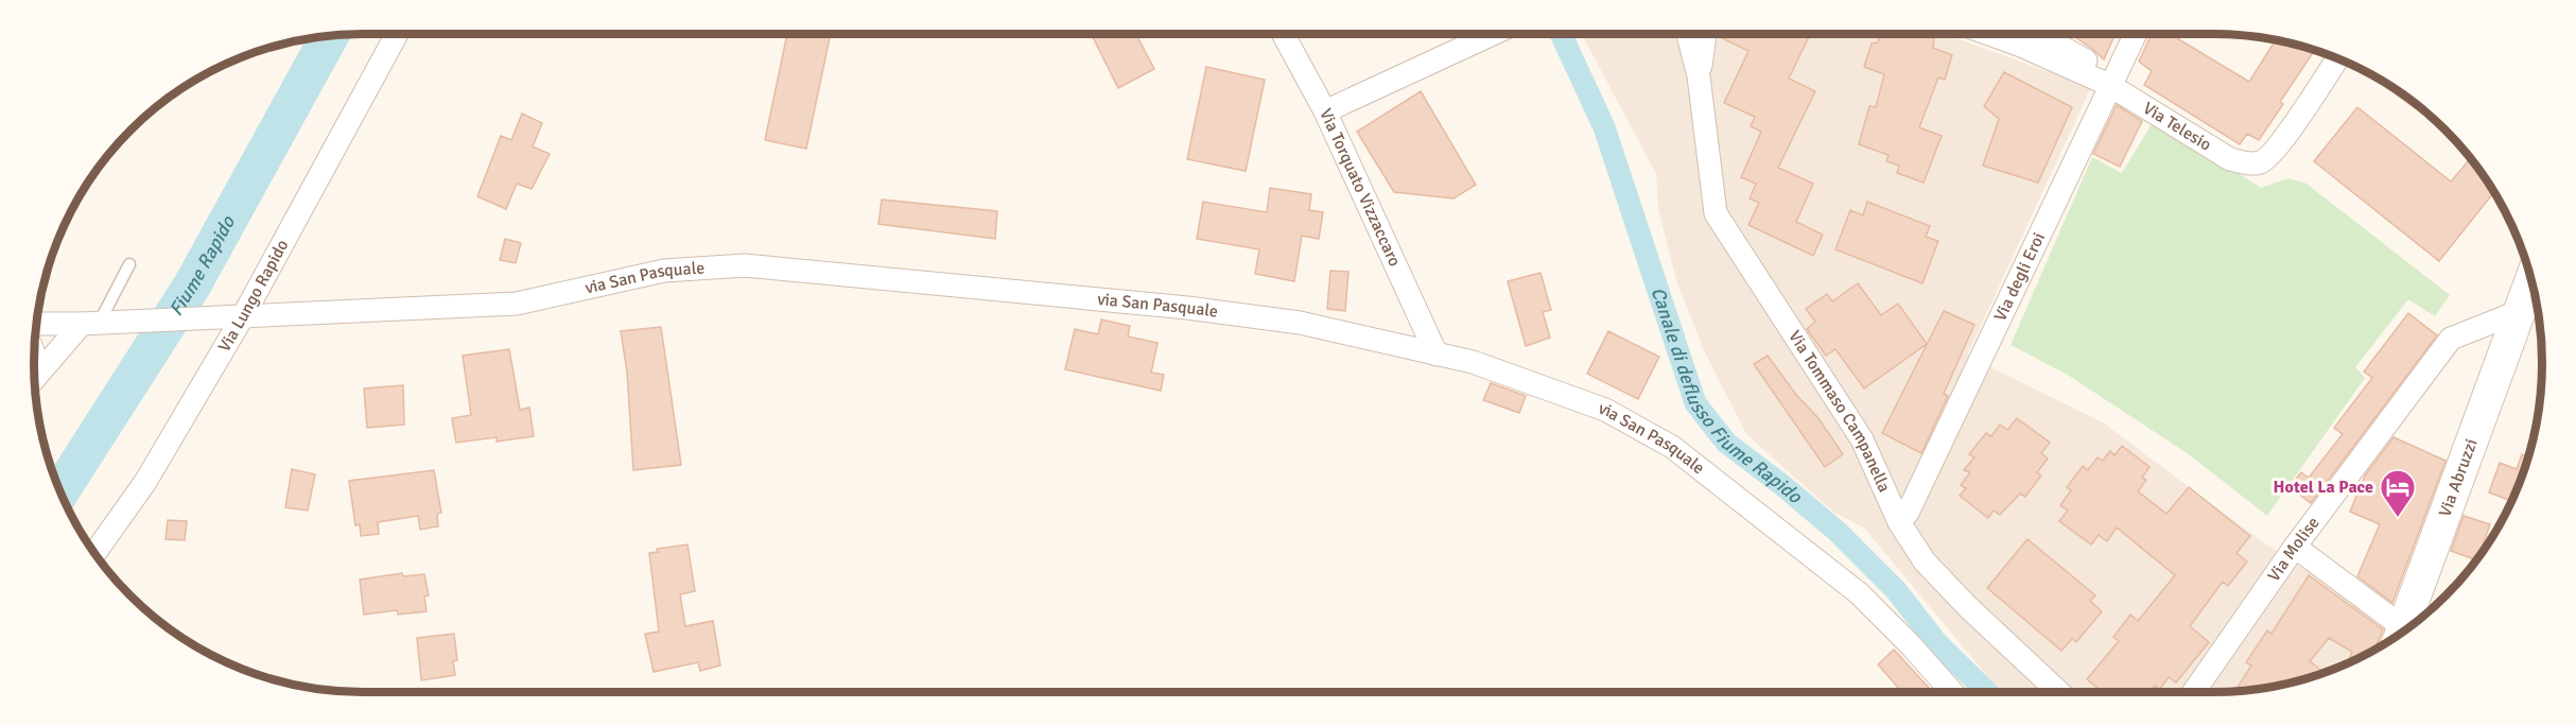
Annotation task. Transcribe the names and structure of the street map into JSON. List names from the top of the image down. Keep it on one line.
{"streets":{"main road":["Via Abruzzi"],"street":["Via Telesio","Via Torquato Vizzaccaro","Via degli Eroi","via San Pasquale","Via Lungo Rapido","Via Tommaso Campanella","Via Molise"]},"crossings":[["Via Telesio","Via degli Eroi"],["Via Torquato Vizzaccaro","via San Pasquale"],["Via degli Eroi","Via Tommaso Campanella"],["via San Pasquale","Via Lungo Rapido"],["Via Abruzzi","Via Molise"]],"water":["Fiume Rapido","Canale di deflusso Fiume Rapido"],"places":{"hotel":["Hotel La Pace"]}}
